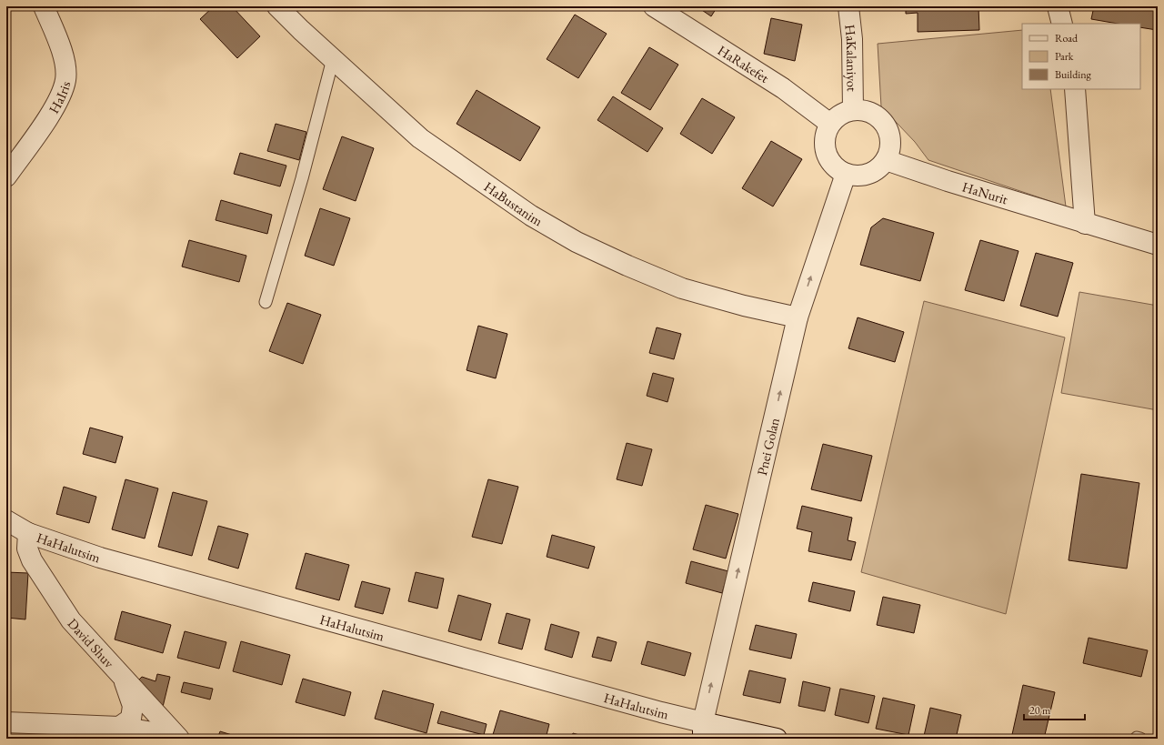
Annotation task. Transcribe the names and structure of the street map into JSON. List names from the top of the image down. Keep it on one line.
{"streets":{"street":["HaKalaniyot","HaRakefet","HaIris","HaNurit","HaBustanim","Pnei Golan","HaHalutsim","David Shuv"]},"crossings":[["HaKalaniyot","HaRakefet"],["HaKalaniyot","HaNurit"],["HaKalaniyot","Pnei Golan"],["HaRakefet","HaNurit"],["HaRakefet","Pnei Golan"],["HaNurit","Pnei Golan"],["HaBustanim","Pnei Golan"],["Pnei Golan","HaHalutsim"],["HaHalutsim","David Shuv"]],"one_way":["Pnei Golan"],"legend":["Road","Park","Building"],"scale_bar":"20 m"}
